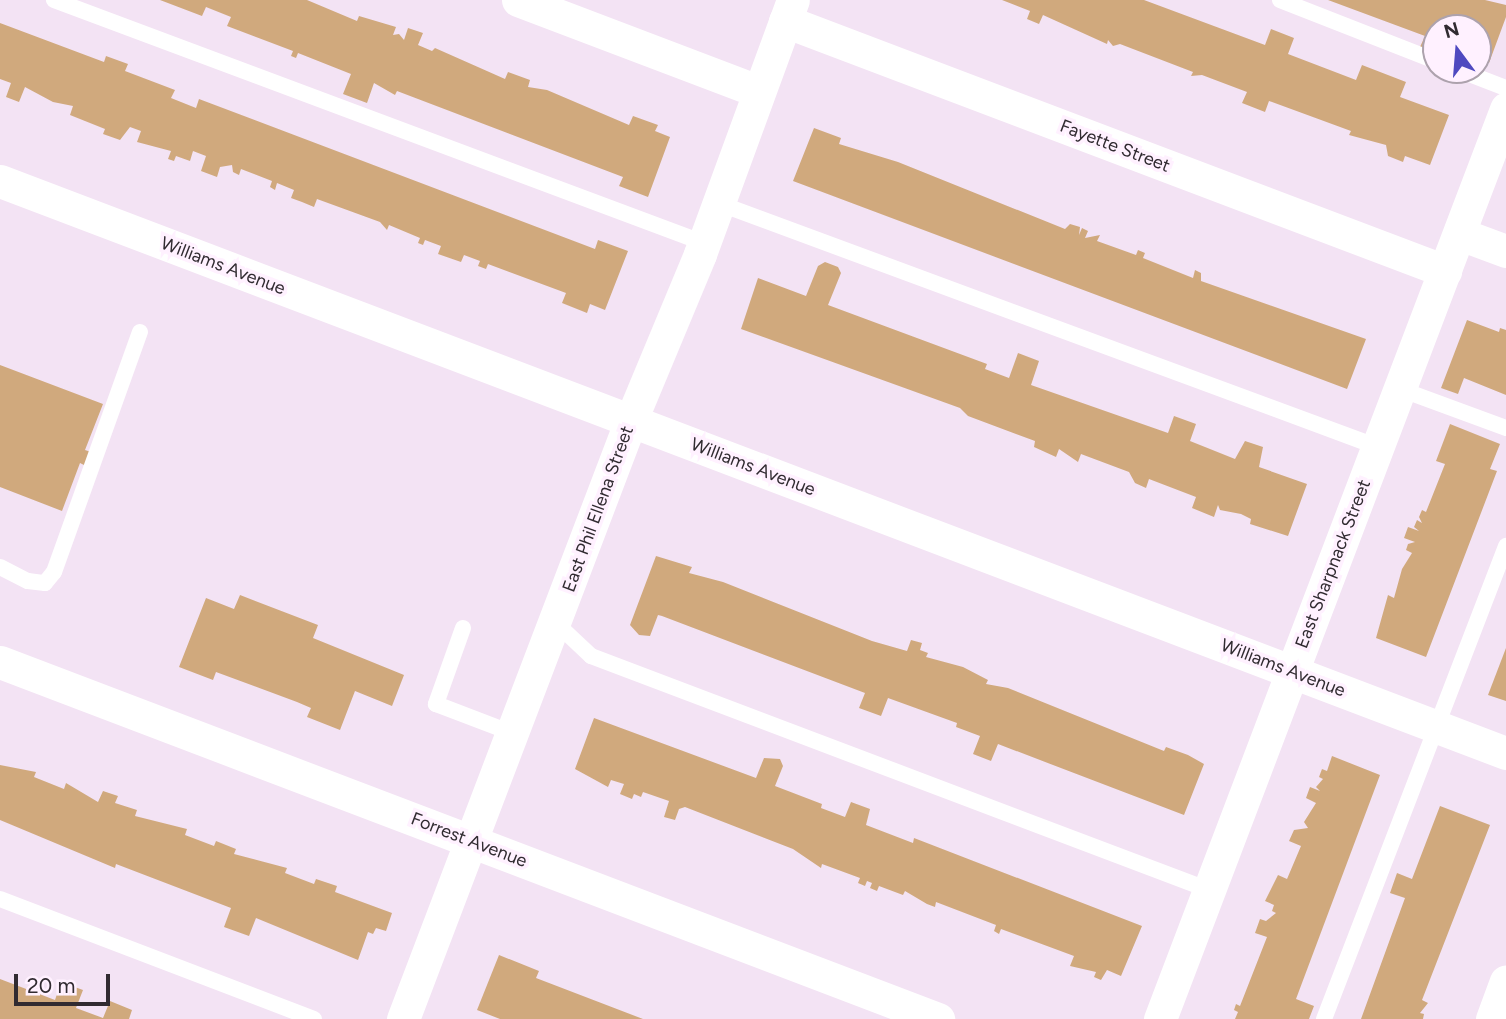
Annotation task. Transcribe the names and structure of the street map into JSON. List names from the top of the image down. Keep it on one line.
{"streets":{"street":["Fayette Street","Williams Avenue","East Phil Ellena Street","East Sharpnack Street","Forrest Avenue"]},"crossings":[["Fayette Street","East Phil Ellena Street"],["Fayette Street","East Sharpnack Street"],["Williams Avenue","East Phil Ellena Street"],["Williams Avenue","East Sharpnack Street"],["East Phil Ellena Street","Forrest Avenue"]],"scale_bar":"20 m","north":"top"}
